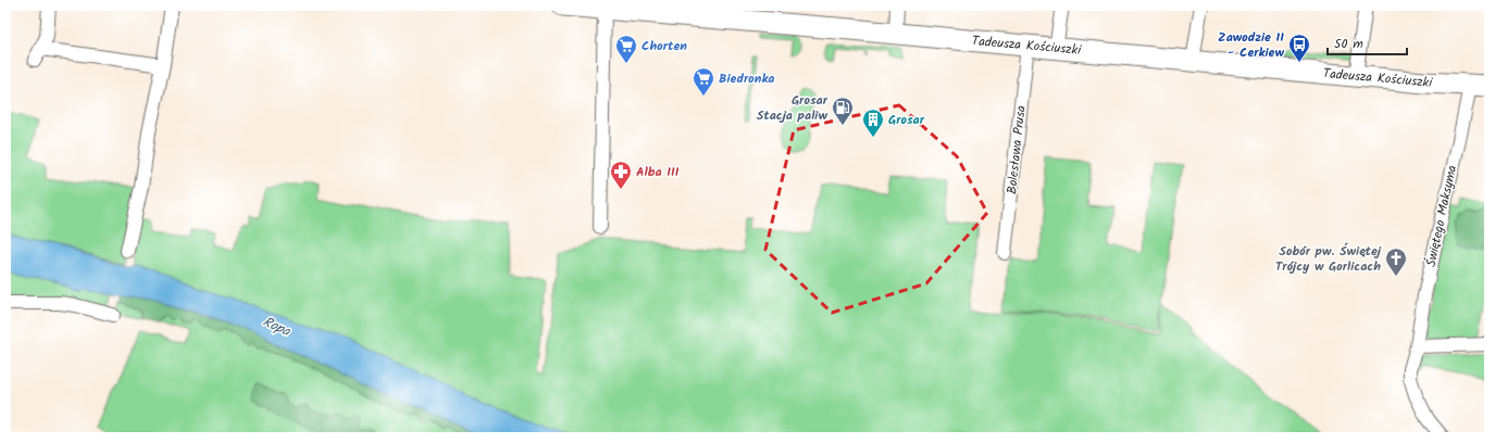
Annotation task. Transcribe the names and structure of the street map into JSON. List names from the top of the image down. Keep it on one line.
{"streets":{"main road":["Tadeusza Kościuszki"],"street":["Bolesława Prusa","Świętego Maksyma"]},"crossings":[["Tadeusza Kościuszki","Bolesława Prusa"],["Tadeusza Kościuszki","Świętego Maksyma"]],"water":["Ropa"],"places":{"bus stop":["Zawodzie II - Cerkiew"],"supermarket":["Chorten","Biedronka"],"fuel station":["Grosar Stacja paliw"],"building":["Grosar"],"pharmacy":["Alba III"],"church":["Sobór pw. Świętej Trójcy w Gorlicach"]},"scale_bar":"50 m"}
